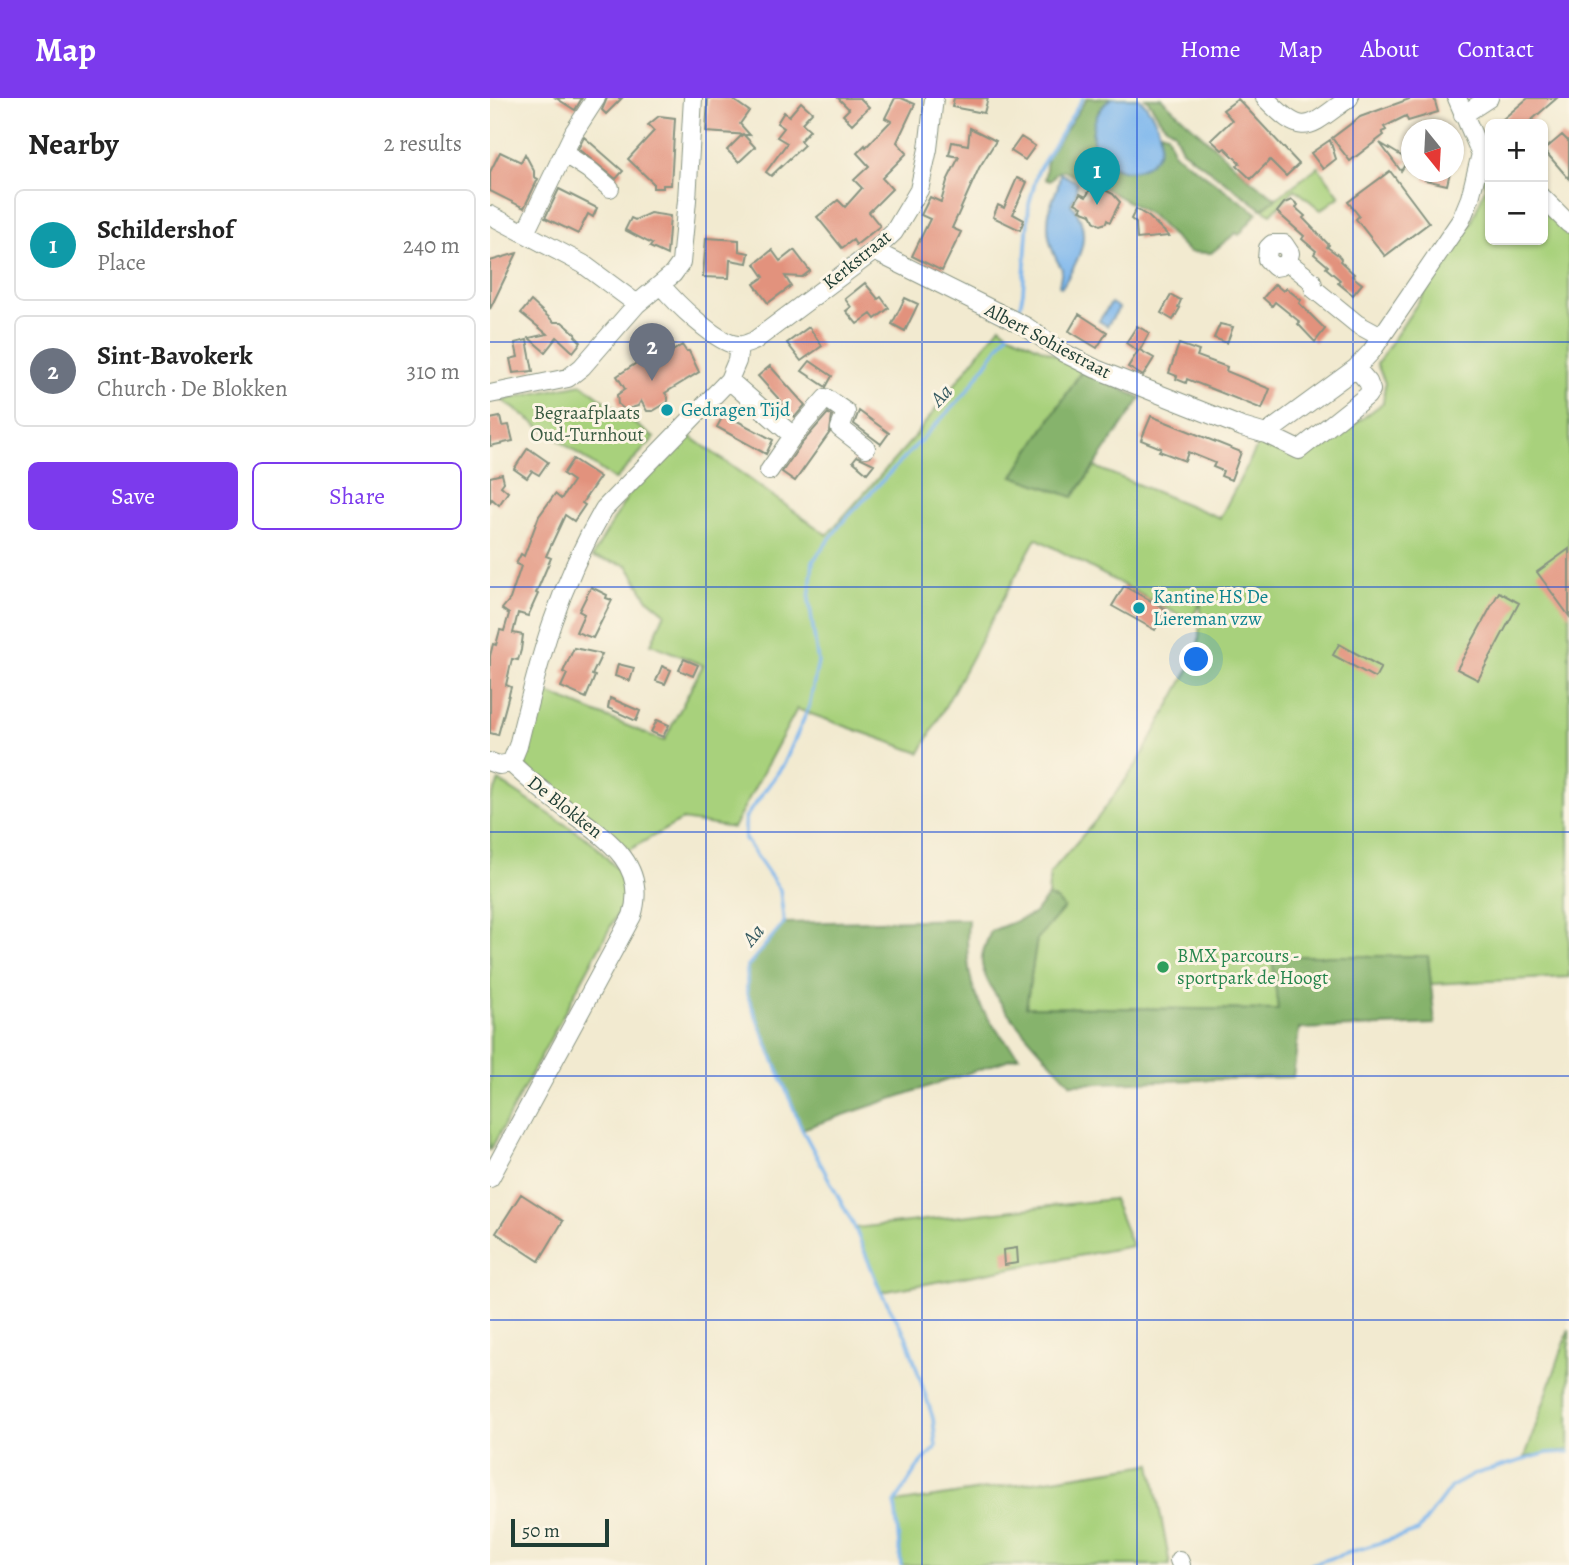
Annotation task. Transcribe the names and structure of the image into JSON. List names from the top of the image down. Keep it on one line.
{"streets":{"street":["Kerkstraat","Albert Sohiestraat","De Blokken"]},"crossings":[["Kerkstraat","Albert Sohiestraat"]],"water":["Aa"],"parks":["Begraafplaats Oud-Turnhout"],"places":["Gedragen Tijd","Kantine HS De Liereman vzw","BMX parcours - sportpark de Hoogt"],"scale_bar":"50 m","north":"bottom","page":{"header":"Map","nav":["Home","Map","About","Contact"],"heading":["Nearby","2 results"],"map_buttons":["+","−"],"pins":["1","2"],"list":[{"mark":"1","name":"Schildershof","note":"Place","value":"240 m"},{"mark":"2","name":"Sint-Bavokerk","note":"Church · De Blokken","value":"310 m"}],"buttons":["Save","Share"],"scale":"50 m"}}
